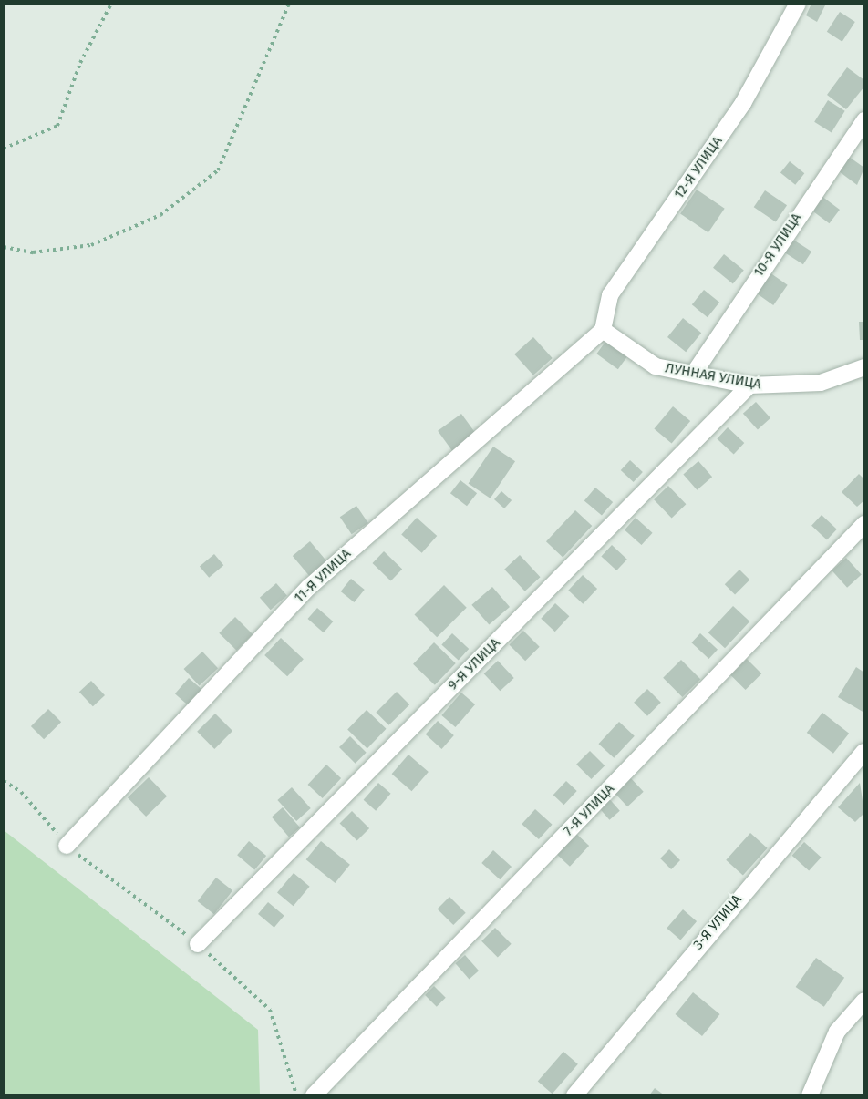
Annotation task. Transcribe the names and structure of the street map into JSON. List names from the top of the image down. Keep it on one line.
{"streets":{"street":["12-Я УЛИЦА","10-Я УЛИЦА","ЛУННАЯ УЛИЦА","11-Я УЛИЦА","9-Я УЛИЦА","7-Я УЛИЦА","3-Я УЛИЦА"]},"crossings":[["12-Я УЛИЦА","ЛУННАЯ УЛИЦА"],["12-Я УЛИЦА","11-Я УЛИЦА"],["10-Я УЛИЦА","ЛУННАЯ УЛИЦА"],["ЛУННАЯ УЛИЦА","11-Я УЛИЦА"],["ЛУННАЯ УЛИЦА","9-Я УЛИЦА"]]}
